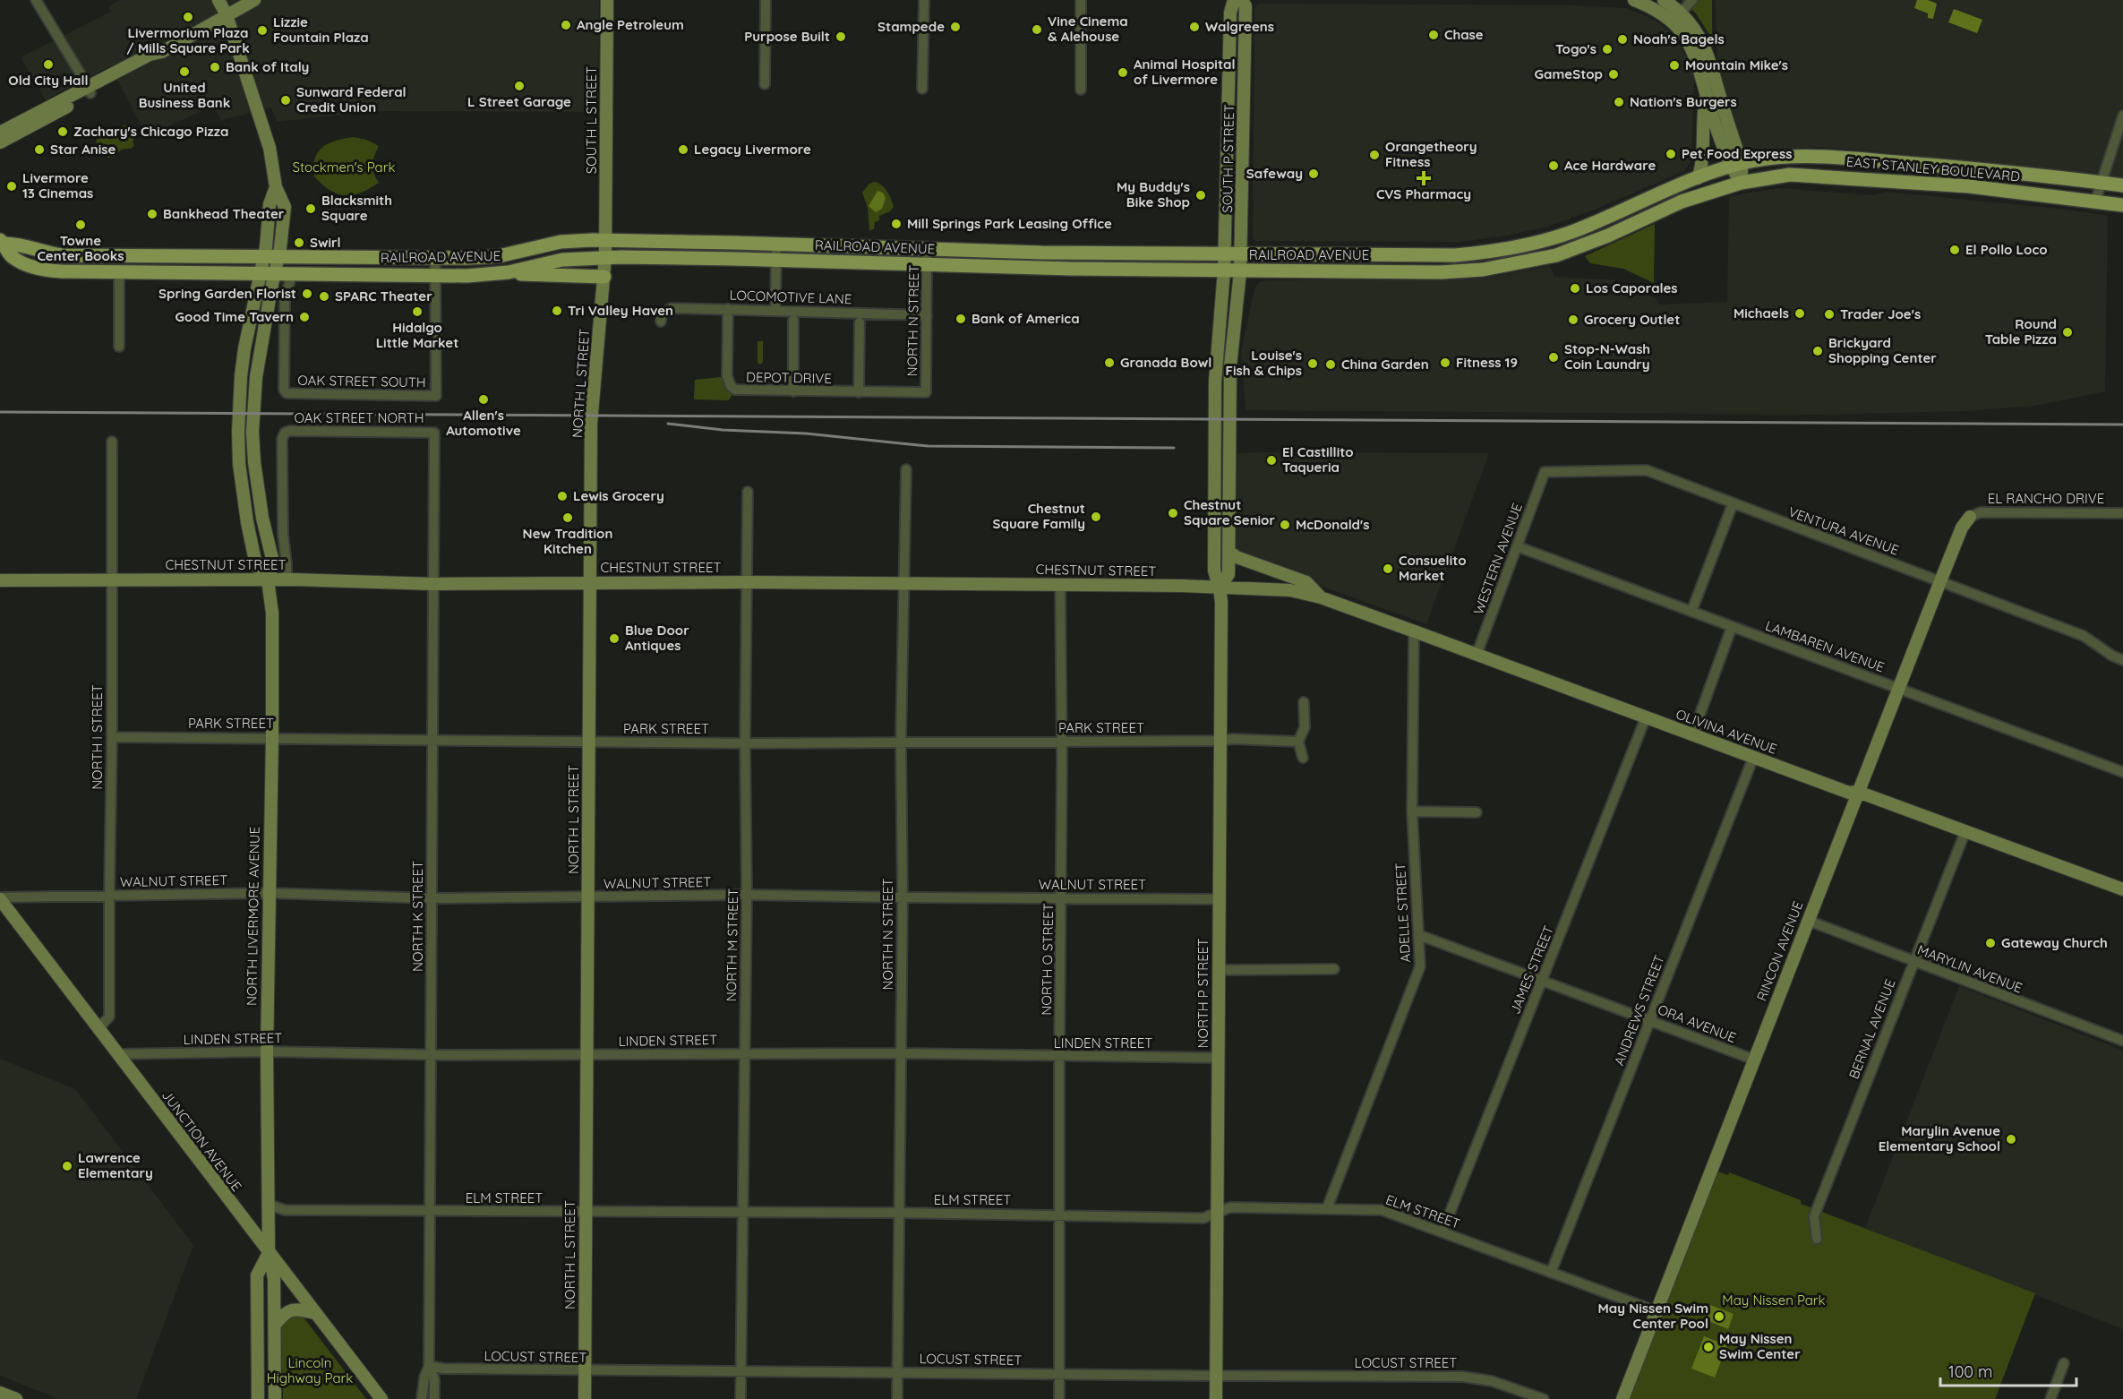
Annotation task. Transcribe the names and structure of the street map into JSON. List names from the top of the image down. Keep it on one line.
{"streets":{"main road":["EAST STANLEY BOULEVARD","RAILROAD AVENUE"],"street":["SOUTH L STREET","SOUTH P STREET","LOCOMOTIVE LANE","NORTH N STREET","DEPOT DRIVE","OAK STREET SOUTH","NORTH L STREET","OAK STREET NORTH","EL RANCHO DRIVE","VENTURA AVENUE","WESTERN AVENUE","CHESTNUT STREET","LAMBAREN AVENUE","PARK STREET","OLIVINA AVENUE","NORTH I STREET","WALNUT STREET","ADELLE STREET","NORTH LIVERMORE AVENUE","NORTH K STREET","NORTH M STREET","RINCON AVENUE","NORTH O STREET","MARYLIN AVENUE","JAMES STREET","NORTH P STREET","ANDREWS STREET","ORA AVENUE","BERNAL AVENUE","LINDEN STREET","JUNCTION AVENUE","ELM STREET","LOCUST STREET"]},"crossings":[["SOUTH L STREET","RAILROAD AVENUE"],["SOUTH L STREET","NORTH L STREET"],["SOUTH P STREET","RAILROAD AVENUE"],["SOUTH P STREET","NORTH P STREET"],["EAST STANLEY BOULEVARD","RAILROAD AVENUE"],["RAILROAD AVENUE","NORTH N STREET"],["RAILROAD AVENUE","OAK STREET SOUTH"],["RAILROAD AVENUE","NORTH L STREET"],["RAILROAD AVENUE","NORTH LIVERMORE AVENUE"],["RAILROAD AVENUE","NORTH P STREET"],["LOCOMOTIVE LANE","NORTH N STREET"],["LOCOMOTIVE LANE","DEPOT DRIVE"],["NORTH N STREET","DEPOT DRIVE"],["NORTH N STREET","CHESTNUT STREET"],["NORTH N STREET","PARK STREET"],["NORTH N STREET","WALNUT STREET"],["NORTH N STREET","LINDEN STREET"],["NORTH N STREET","ELM STREET"],["NORTH N STREET","LOCUST STREET"],["NORTH L STREET","CHESTNUT STREET"],["NORTH L STREET","PARK STREET"],["NORTH L STREET","WALNUT STREET"],["NORTH L STREET","LINDEN STREET"],["NORTH L STREET","ELM STREET"],["NORTH L STREET","LOCUST STREET"],["OAK STREET NORTH","CHESTNUT STREET"],["OAK STREET NORTH","NORTH K STREET"],["EL RANCHO DRIVE","RINCON AVENUE"],["VENTURA AVENUE","WESTERN AVENUE"],["VENTURA AVENUE","RINCON AVENUE"],["WESTERN AVENUE","LAMBAREN AVENUE"],["WESTERN AVENUE","OLIVINA AVENUE"],["CHESTNUT STREET","OLIVINA AVENUE"],["CHESTNUT STREET","NORTH I STREET"],["CHESTNUT STREET","NORTH LIVERMORE AVENUE"],["CHESTNUT STREET","NORTH K STREET"],["CHESTNUT STREET","NORTH M STREET"],["CHESTNUT STREET","NORTH O STREET"],["CHESTNUT STREET","NORTH P STREET"],["LAMBAREN AVENUE","RINCON AVENUE"],["PARK STREET","NORTH I STREET"],["PARK STREET","NORTH LIVERMORE AVENUE"],["PARK STREET","NORTH K STREET"],["PARK STREET","NORTH M STREET"],["PARK STREET","NORTH O STREET"],["PARK STREET","NORTH P STREET"],["OLIVINA AVENUE","ADELLE STREET"],["OLIVINA AVENUE","RINCON AVENUE"],["OLIVINA AVENUE","JAMES STREET"],["OLIVINA AVENUE","ANDREWS STREET"],["OLIVINA AVENUE","BERNAL AVENUE"],["NORTH I STREET","WALNUT STREET"],["NORTH I STREET","JUNCTION AVENUE"],["WALNUT STREET","NORTH LIVERMORE AVENUE"],["WALNUT STREET","NORTH K STREET"],["WALNUT STREET","NORTH M STREET"],["WALNUT STREET","NORTH O STREET"],["WALNUT STREET","NORTH P STREET"],["WALNUT STREET","JUNCTION AVENUE"],["ADELLE STREET","ORA AVENUE"],["ADELLE STREET","ELM STREET"],["NORTH LIVERMORE AVENUE","LINDEN STREET"],["NORTH LIVERMORE AVENUE","JUNCTION AVENUE"],["NORTH LIVERMORE AVENUE","ELM STREET"],["NORTH K STREET","LINDEN STREET"],["NORTH K STREET","ELM STREET"],["NORTH K STREET","LOCUST STREET"],["NORTH M STREET","LINDEN STREET"],["NORTH M STREET","ELM STREET"],["NORTH M STREET","LOCUST STREET"],["RINCON AVENUE","MARYLIN AVENUE"],["RINCON AVENUE","ORA AVENUE"],["RINCON AVENUE","ELM STREET"],["NORTH O STREET","LINDEN STREET"],["NORTH O STREET","ELM STREET"],["NORTH O STREET","LOCUST STREET"],["MARYLIN AVENUE","BERNAL AVENUE"],["JAMES STREET","ORA AVENUE"],["JAMES STREET","ELM STREET"],["NORTH P STREET","LINDEN STREET"],["NORTH P STREET","ELM STREET"],["NORTH P STREET","LOCUST STREET"],["ANDREWS STREET","ORA AVENUE"],["ANDREWS STREET","ELM STREET"],["LINDEN STREET","JUNCTION AVENUE"]],"parks":["Stockmen's Park","May Nissen Park","Lincoln Highway Park"],"places":{"other":["Livermorium Plaza / Mills Square Park","Angle Petroleum","Stampede","Walgreens","Vine Cinema & Alehouse","Lizzie Fountain Plaza","Chase","Purpose Built","Noah's Bagels","Togo's","Old City Hall","Mountain Mike's","Bank of Italy","United Business Bank","Animal Hospital of Livermore","GameStop","L Street Garage","Sunward Federal Credit Union","Nation's Burgers","Zachary's Chicago Pizza","Star Anise","Legacy Livermore","Pet Food Express","Orangetheory Fitness","Ace Hardware","Safeway","Livermore 13 Cinemas","My Buddy's Bike Shop","Blacksmith Square","Bankhead Theater","Mill Springs Park Leasing Office","Towne Center Books","Swirl","El Pollo Loco","Los Caporales","Spring Garden Florist","SPARC Theater","Tri Valley Haven","Hidalgo Little Market","Michaels","Trader Joe's","Good Time Tavern","Bank of America","Grocery Outlet","Round Table Pizza","Brickyard Shopping Center","Stop-N-Wash Coin Laundry","Granada Bowl","Fitness 19","Louise's Fish & Chips","China Garden","Allen's Automotive","El Castillito Taqueria","Lewis Grocery","Chestnut Square Senior","Chestnut Square Family","New Tradition Kitchen","McDonald's","Consuelito Market","Blue Door Antiques","Gateway Church","Marylin Avenue Elementary School","Lawrence Elementary","May Nissen Swim Center Pool","May Nissen Swim Center"],"health":["CVS Pharmacy"]},"scale_bar":"100 m"}
